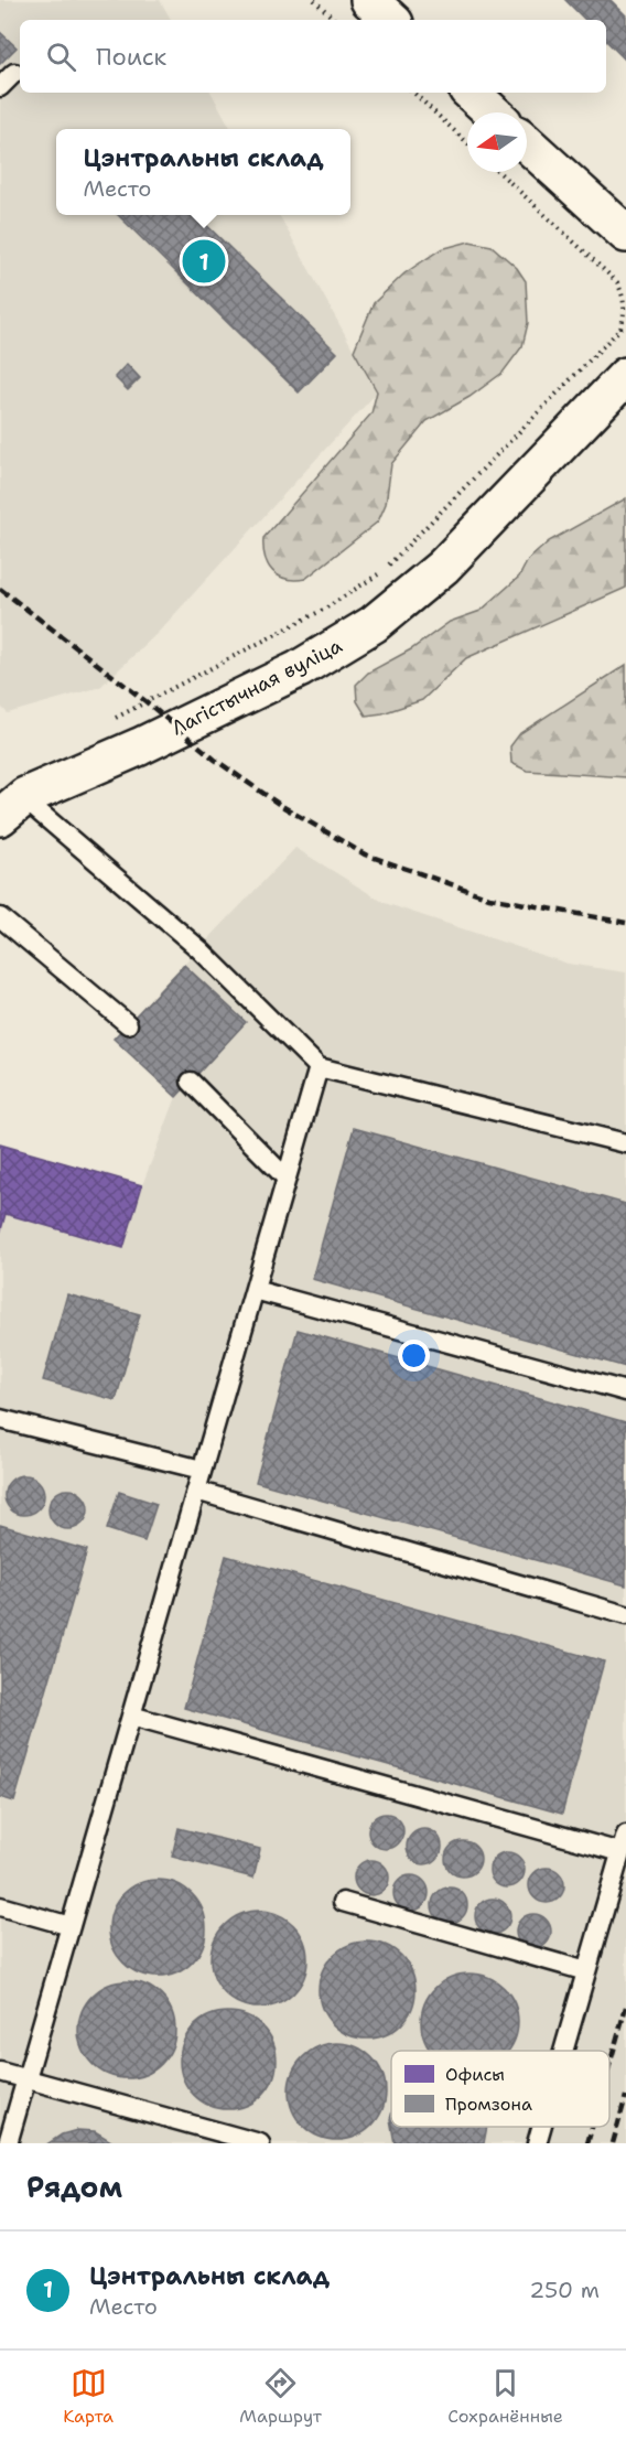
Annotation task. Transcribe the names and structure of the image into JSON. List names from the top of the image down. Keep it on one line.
{"streets":{"street":["Лагістычная вуліца"]},"legend":["Офисы","Промзона"],"north":"left","page":{"search":"Поиск","popup":["Цэнтральны склад","Место"],"pins":"1","heading":"Рядом","list":[{"mark":"1","name":"Цэнтральны склад","note":"Место","value":"250 m"}],"nav":["Карта","Маршрут","Сохранённые"]}}
